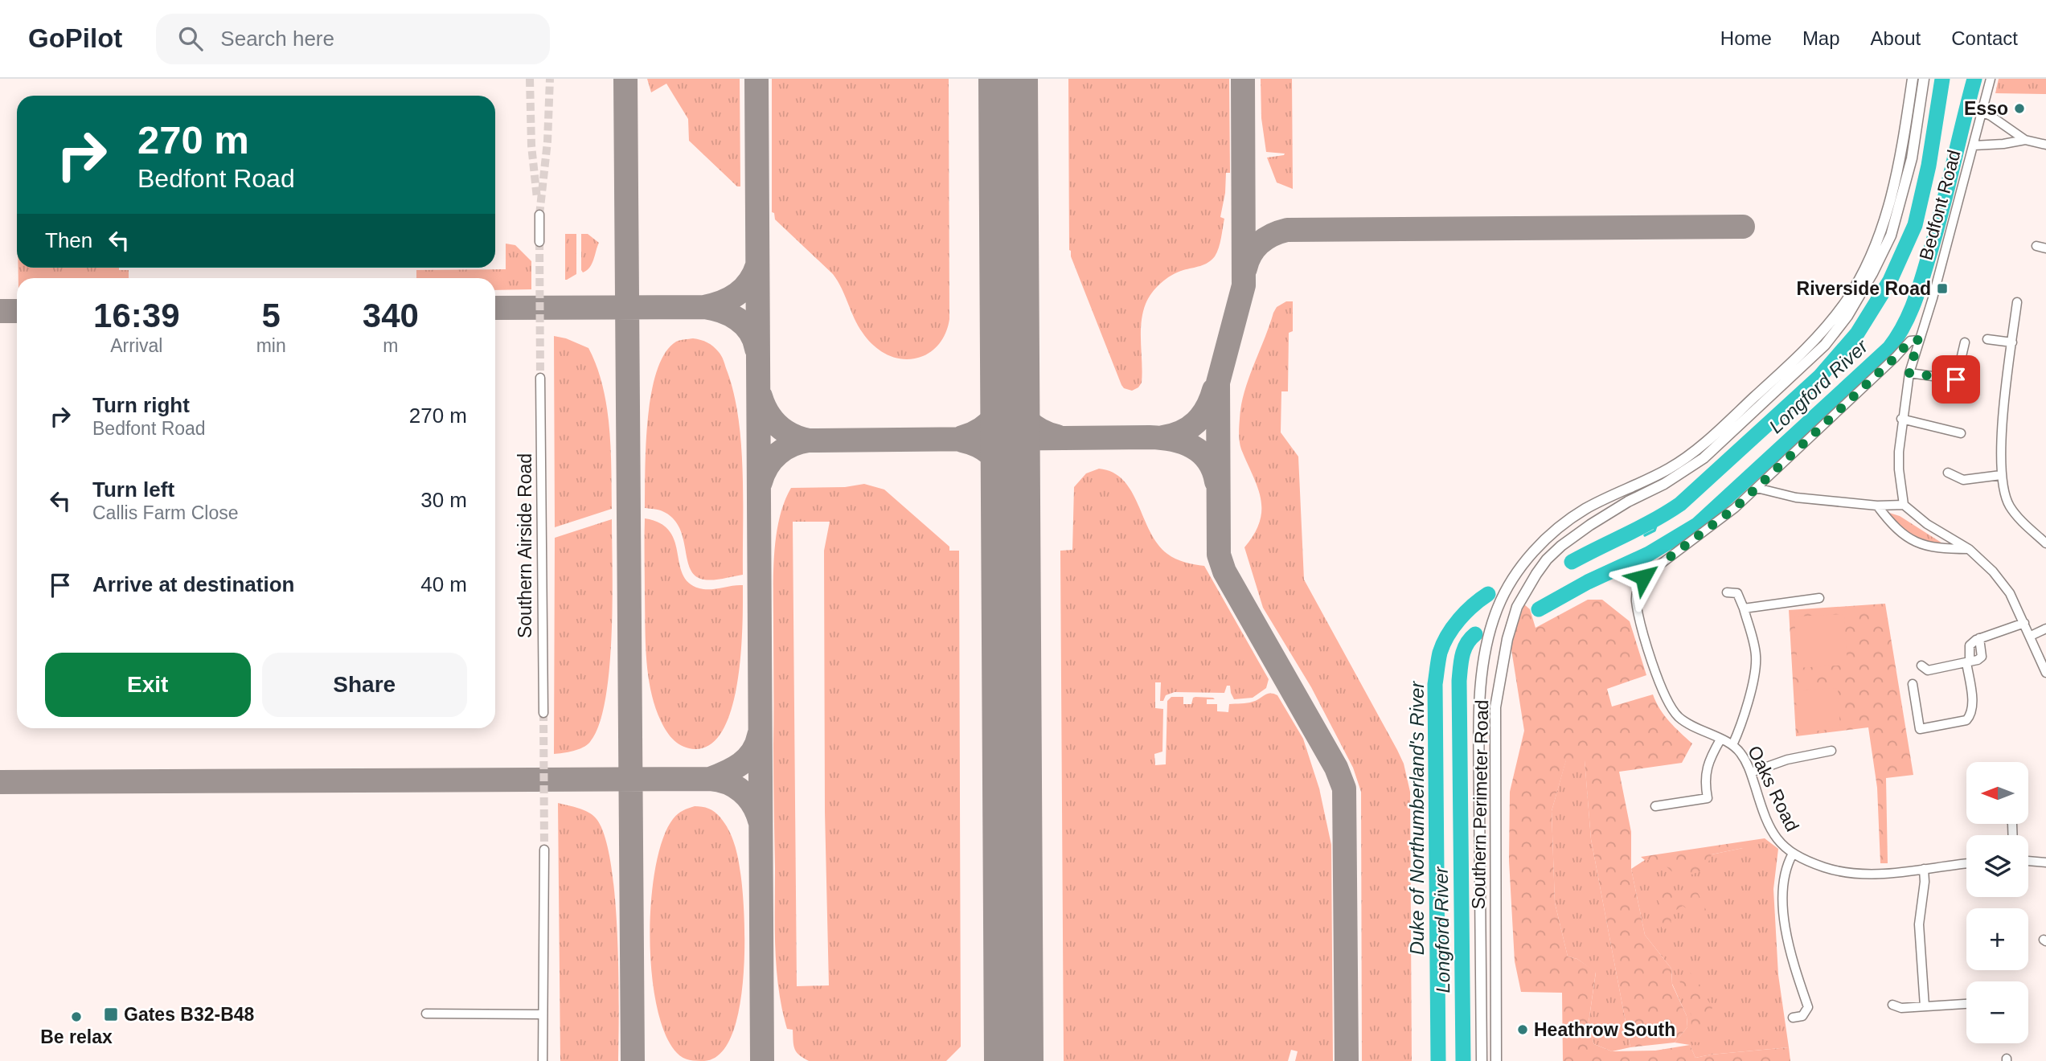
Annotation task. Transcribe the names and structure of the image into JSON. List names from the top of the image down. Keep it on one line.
{"streets":{"street":["Bedfont Road","Southern Airside Road","Oaks Road","Southern Perimeter Road"]},"water":["Longford River","Duke of Northumberland's River"],"places":{"other":["Esso","Be relax","Heathrow South"],"transit":["Riverside Road","Gates B32-B48"]},"north":"left","page":{"header":"GoPilot","search":"Search here","nav":["Home","Map","About","Contact"],"turn":["270 m","Bedfont Road"],"then":"Then","eta":["16:39","Arrival","5","min","340","m"],"list":[{"name":"Turn right","note":"Bedfont Road","value":"270 m"},{"name":"Turn left","note":"Callis Farm Close","value":"30 m"},{"name":"Arrive at destination","value":"40 m"}],"buttons":["Exit","Share"],"map_buttons":["+","−"]}}
